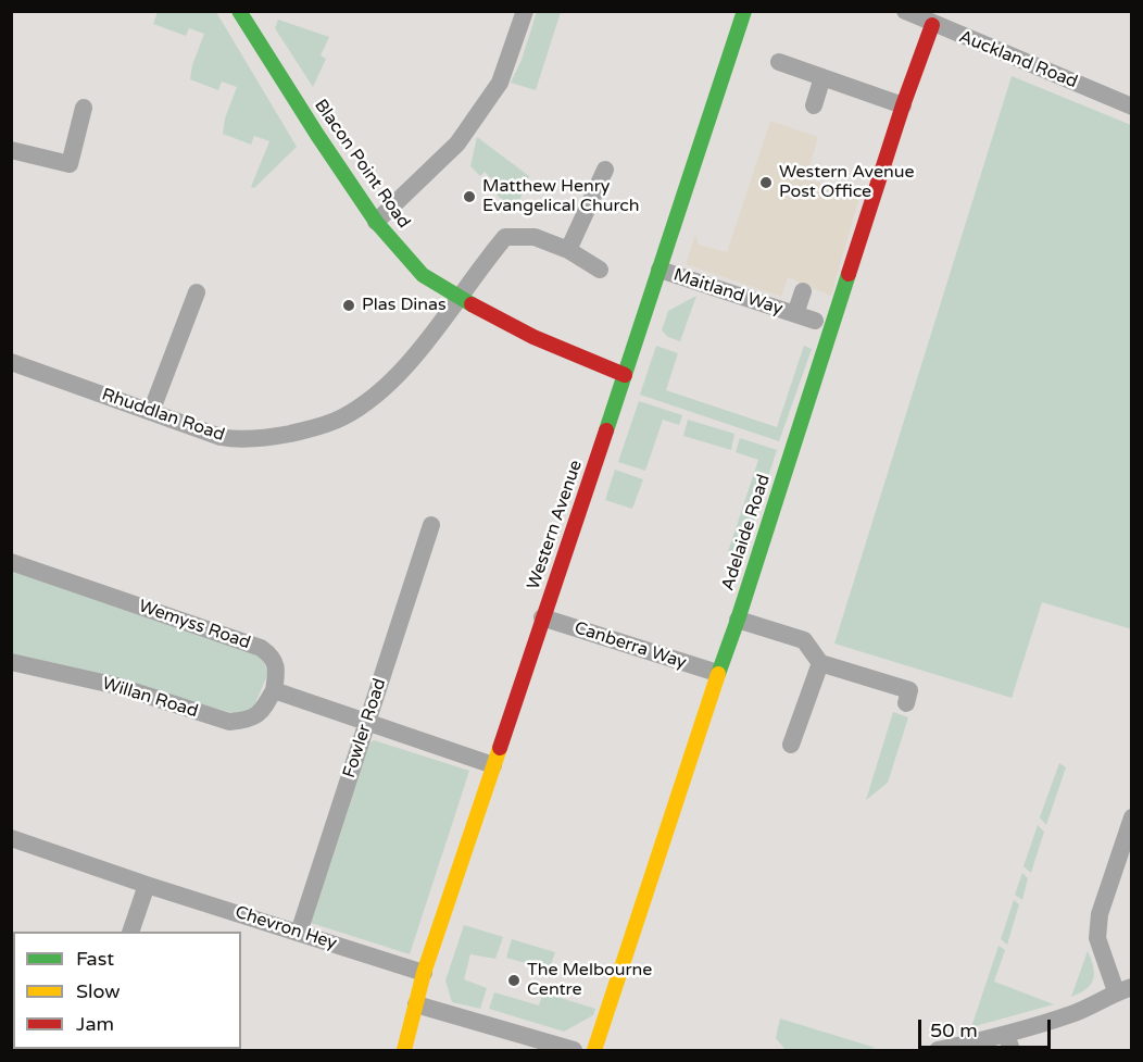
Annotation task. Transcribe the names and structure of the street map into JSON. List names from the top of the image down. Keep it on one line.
{"streets":{"street":["Auckland Road","Blacon Point Road","Maitland Way","Rhuddlan Road","Western Avenue","Adelaide Road","Wemyss Road","Canberra Way","Willan Road","Fowler Road","Chevron Hey"]},"crossings":[["Auckland Road","Adelaide Road"],["Blacon Point Road","Rhuddlan Road"],["Blacon Point Road","Western Avenue"],["Maitland Way","Western Avenue"],["Western Avenue","Canberra Way"],["Western Avenue","Chevron Hey"],["Adelaide Road","Canberra Way"],["Wemyss Road","Willan Road"],["Fowler Road","Chevron Hey"]],"places":["Western Avenue Post Office","Matthew Henry Evangelical Church","Plas Dinas","The Melbourne Centre"],"legend":["Fast","Slow","Jam"],"scale_bar":"50 m"}
